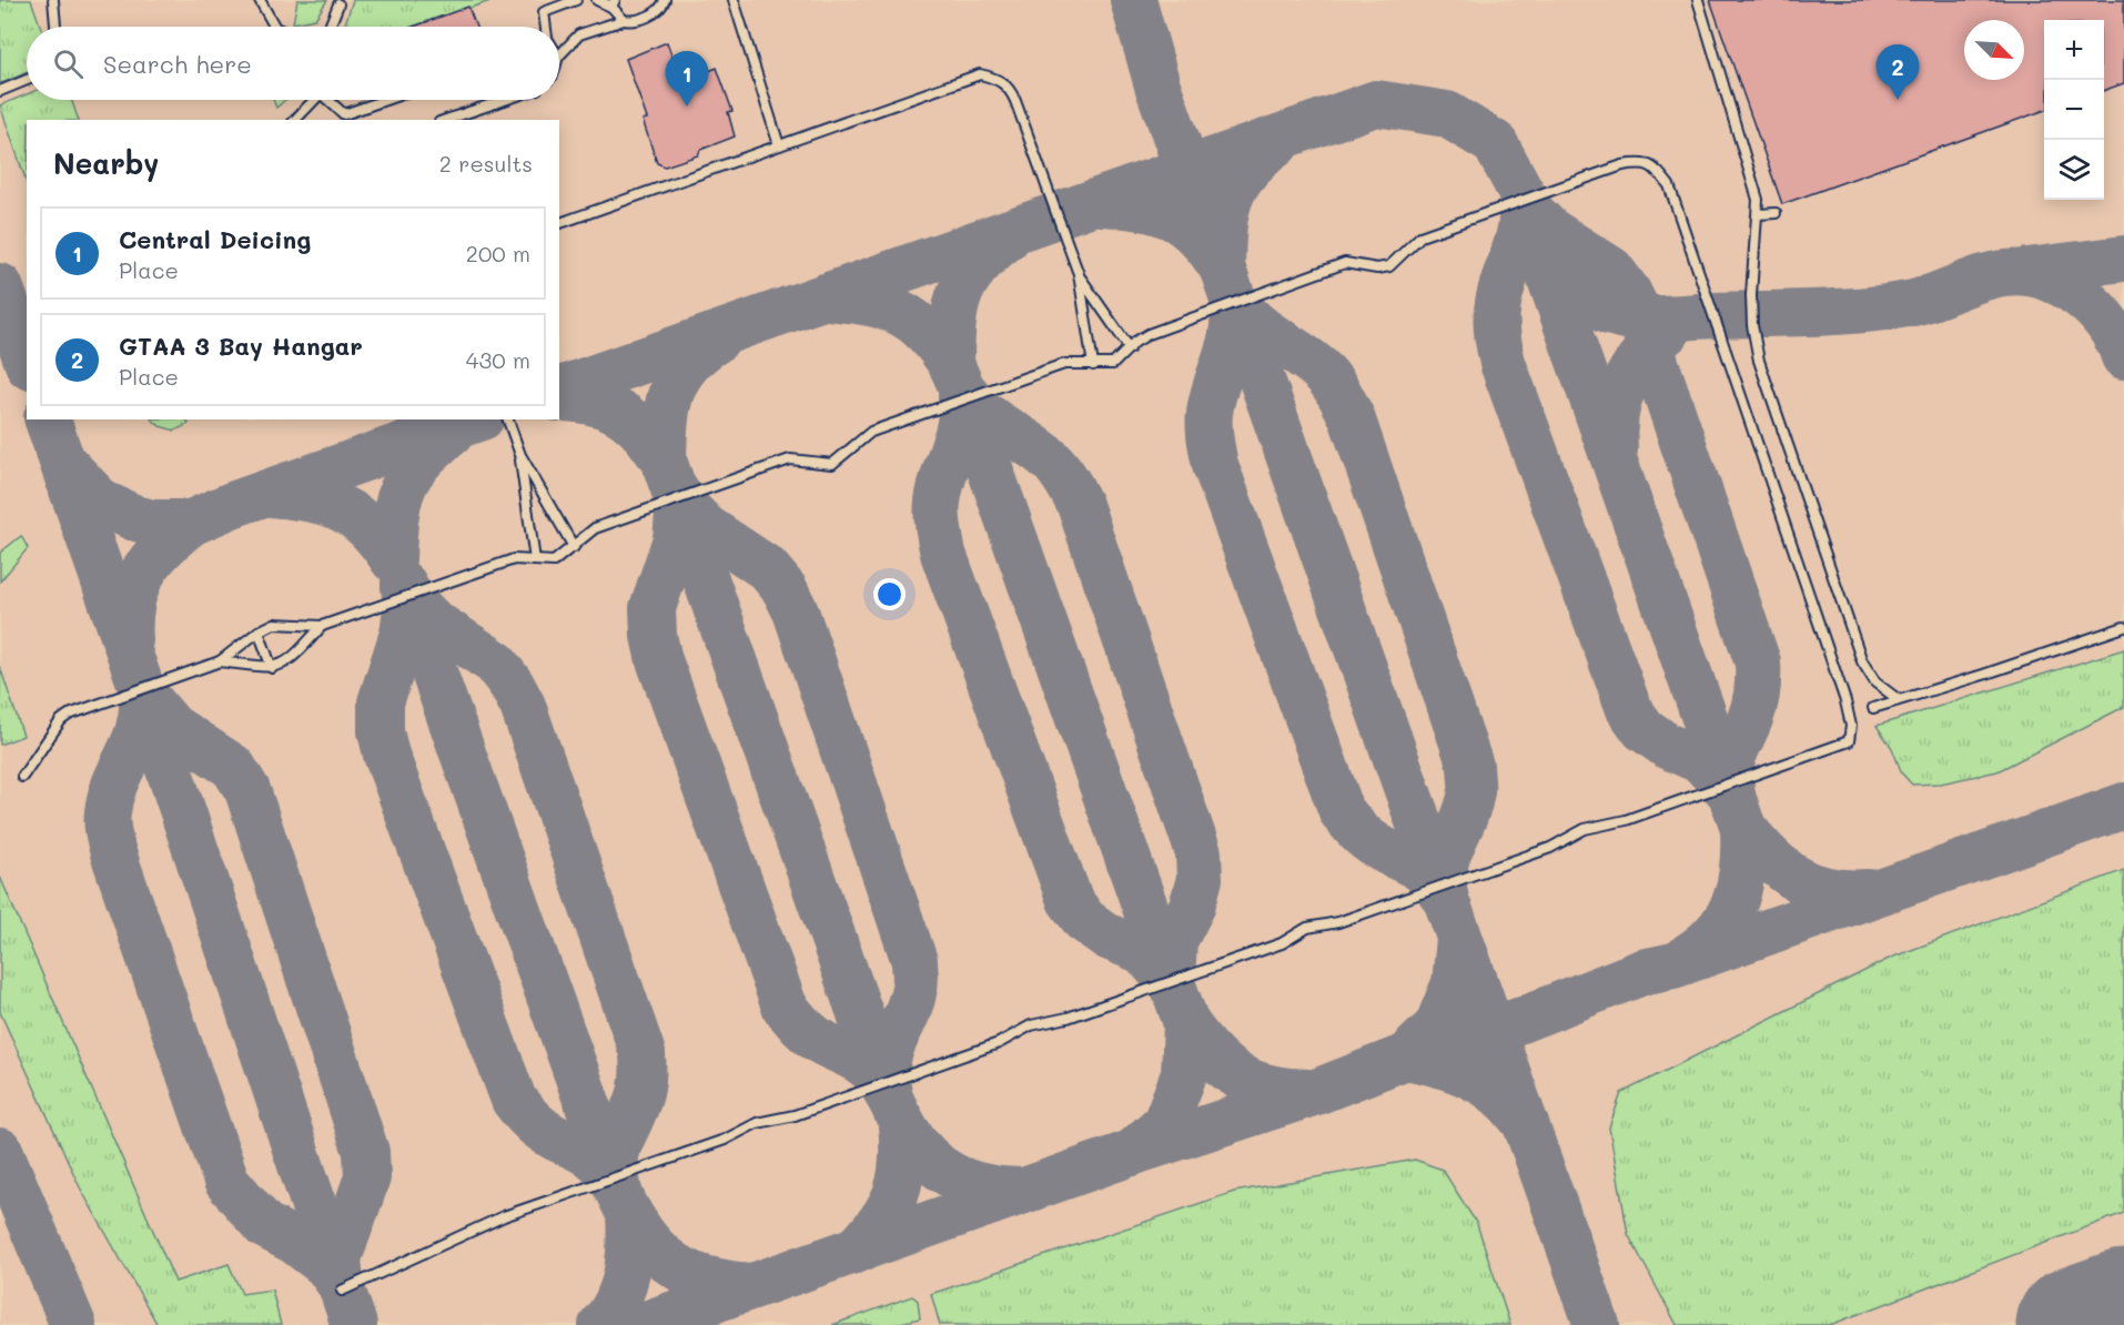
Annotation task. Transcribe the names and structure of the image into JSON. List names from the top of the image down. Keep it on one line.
{"north":"bottom right","page":{"map_buttons":["+","−"],"search":"Search here","pins":["2","1"],"heading":["Nearby","2 results"],"list":[{"mark":"1","name":"Central Deicing","note":"Place","value":"200 m"},{"mark":"2","name":"GTAA 3 Bay Hangar","note":"Place","value":"430 m"}]}}
